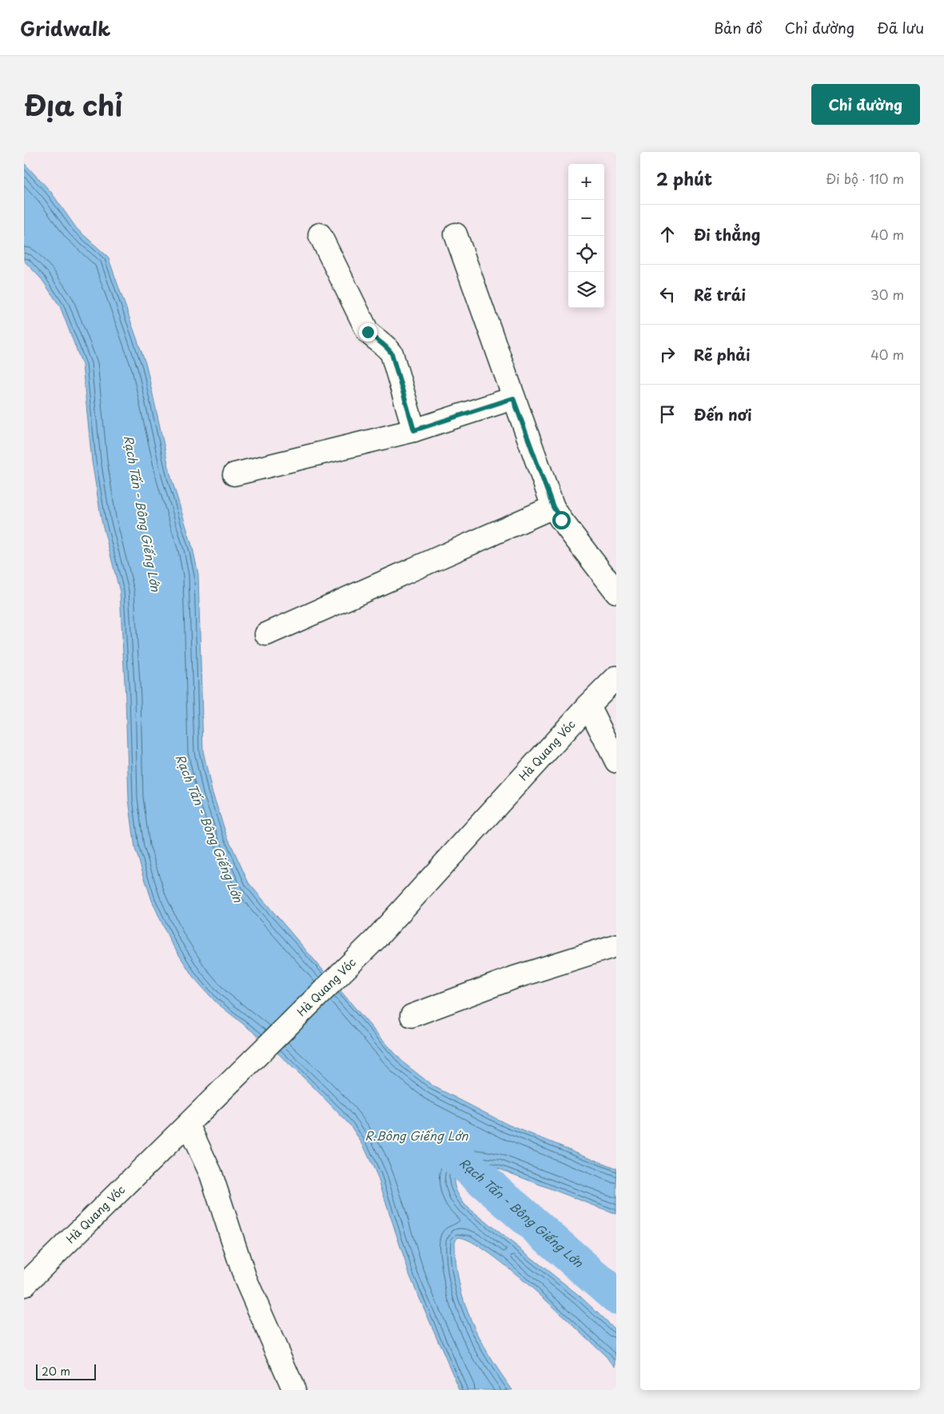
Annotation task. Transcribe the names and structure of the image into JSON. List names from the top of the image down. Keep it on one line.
{"streets":{"street":["Hà Quang Vóc"]},"water":["Rạch Tấn - Bông Giếng Lớn","R.Bông Giếng Lớn"],"scale_bar":"20 m","page":{"header":"Gridwalk","nav":["Bản đồ","Chỉ đường","Đã lưu"],"title":"Địa chỉ","buttons":"Chỉ đường","heading":["2 phút","Đi bộ · 110 m"],"map_buttons":["+","−"],"list":[["Đi thẳng","40 m"],["Rẽ trái","30 m"],["Rẽ phải","40 m"],"Đến nơi"],"scale":"20 m"}}
